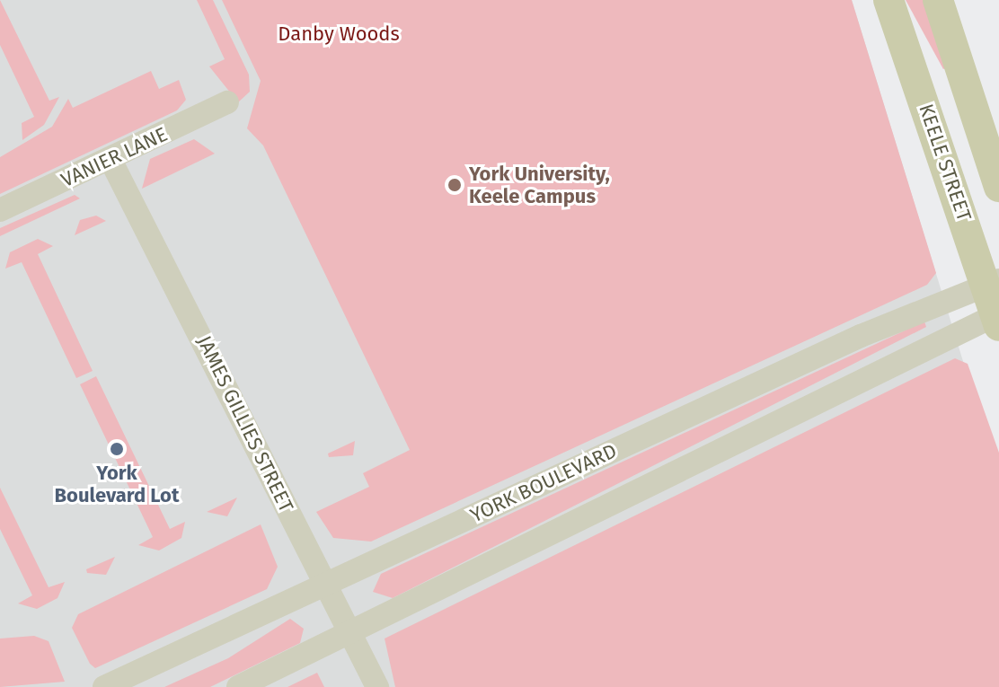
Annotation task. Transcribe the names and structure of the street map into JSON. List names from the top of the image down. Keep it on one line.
{"streets":{"main road":["KEELE STREET"],"street":["VANIER LANE","JAMES GILLIES STREET","YORK BOULEVARD"]},"crossings":[["VANIER LANE","JAMES GILLIES STREET"],["KEELE STREET","YORK BOULEVARD"],["JAMES GILLIES STREET","YORK BOULEVARD"]],"parks":["Danby Woods"],"places":["York University, Keele Campus","York Boulevard Lot"]}
